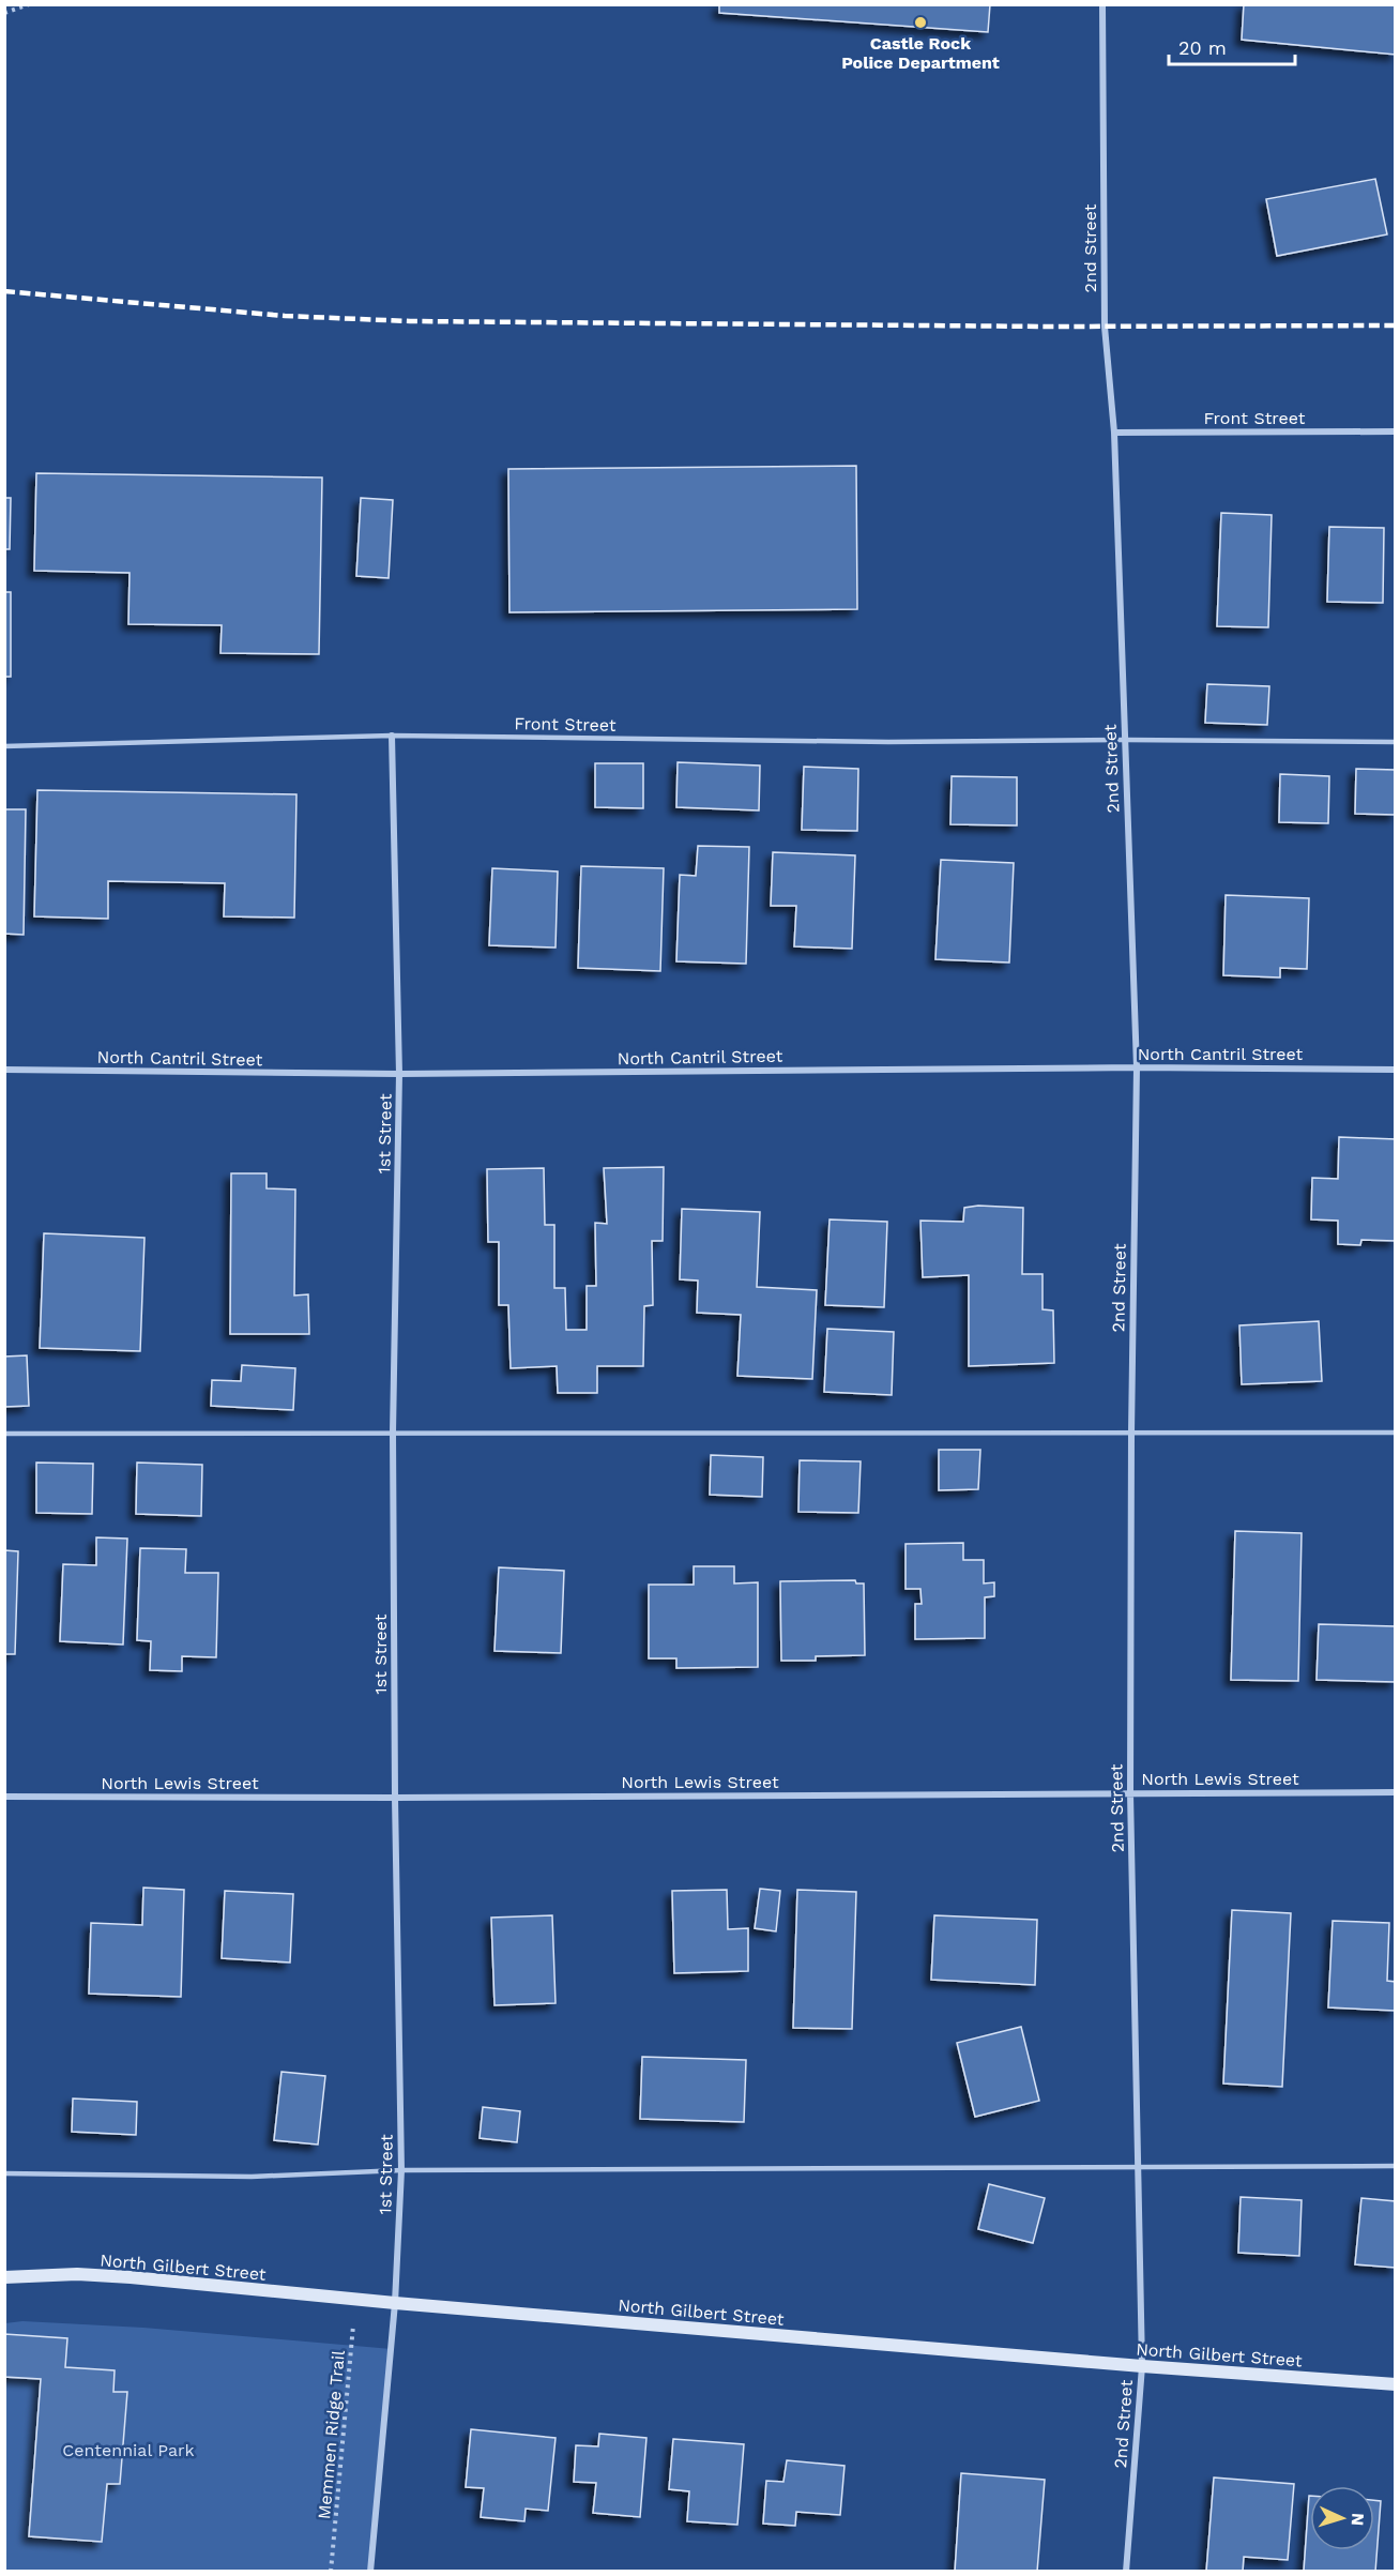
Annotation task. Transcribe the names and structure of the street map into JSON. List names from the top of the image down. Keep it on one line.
{"streets":{"street":["2nd Street","Front Street","North Cantril Street","1st Street","North Lewis Street","North Gilbert Street"],"path":["Memmen Ridge Trail"]},"crossings":[["2nd Street","Front Street"],["2nd Street","North Cantril Street"],["2nd Street","North Lewis Street"],["2nd Street","North Gilbert Street"],["Front Street","1st Street"],["North Cantril Street","1st Street"],["1st Street","North Lewis Street"],["1st Street","North Gilbert Street"],["North Gilbert Street","Memmen Ridge Trail"]],"parks":["Centennial Park"],"places":["Castle Rock Police Department"],"scale_bar":"20 m","north":"right"}
